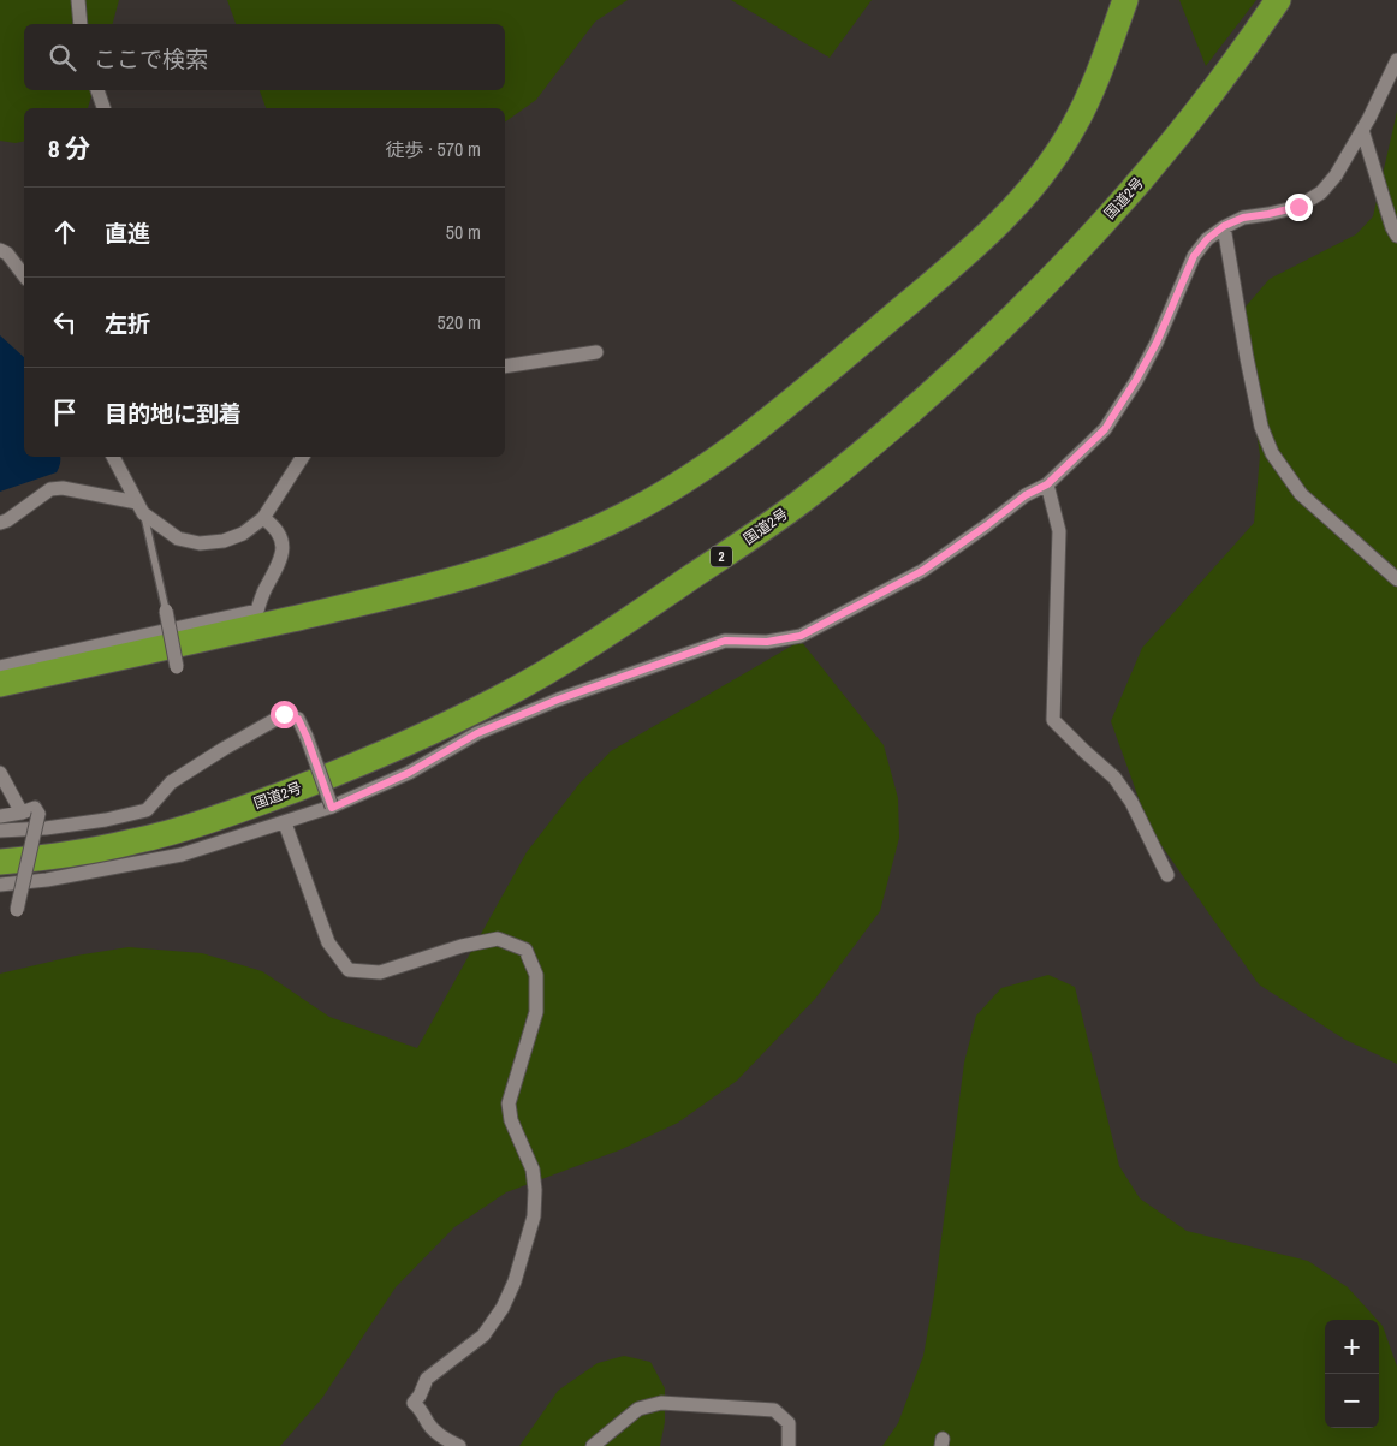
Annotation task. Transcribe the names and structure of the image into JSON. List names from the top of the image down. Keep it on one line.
{"streets":{"highway":["国道2号","2"]},"page":{"search":"ここで検索","heading":["8 分","徒歩 · 570 m"],"list":[["直進","50 m"],["左折","520 m"],"目的地に到着"],"map_buttons":["+","−"]}}
